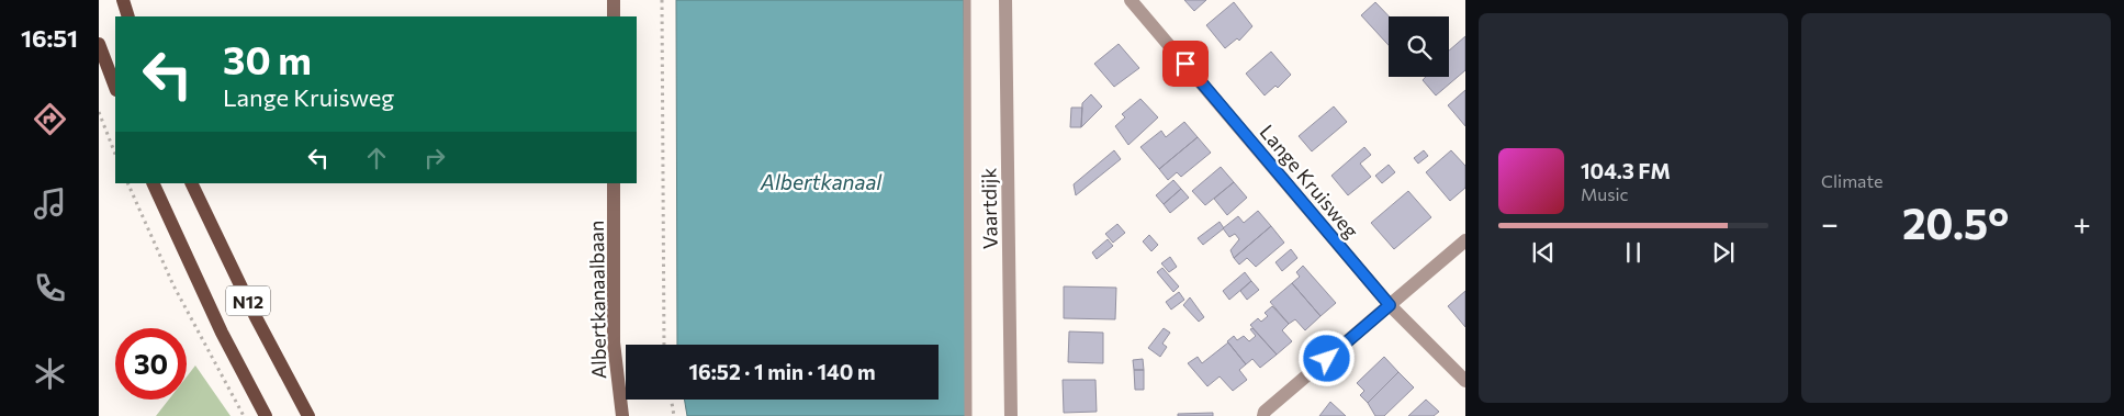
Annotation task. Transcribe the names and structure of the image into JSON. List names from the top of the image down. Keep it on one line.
{"streets":{"main road":["N12"],"street":["Lange Kruisweg","Vaartdijk","Albertkanaalbaan"]},"water":["Albertkanaal"],"page":{"tabs":"16:51","tile":"Climate","turn":["30 m","Lange Kruisweg"],"song":["104.3 FM","Music"],"heat":["−","20.5°","+"],"limit":"30","trip":"16:52 · 1 min · 140 m"}}
